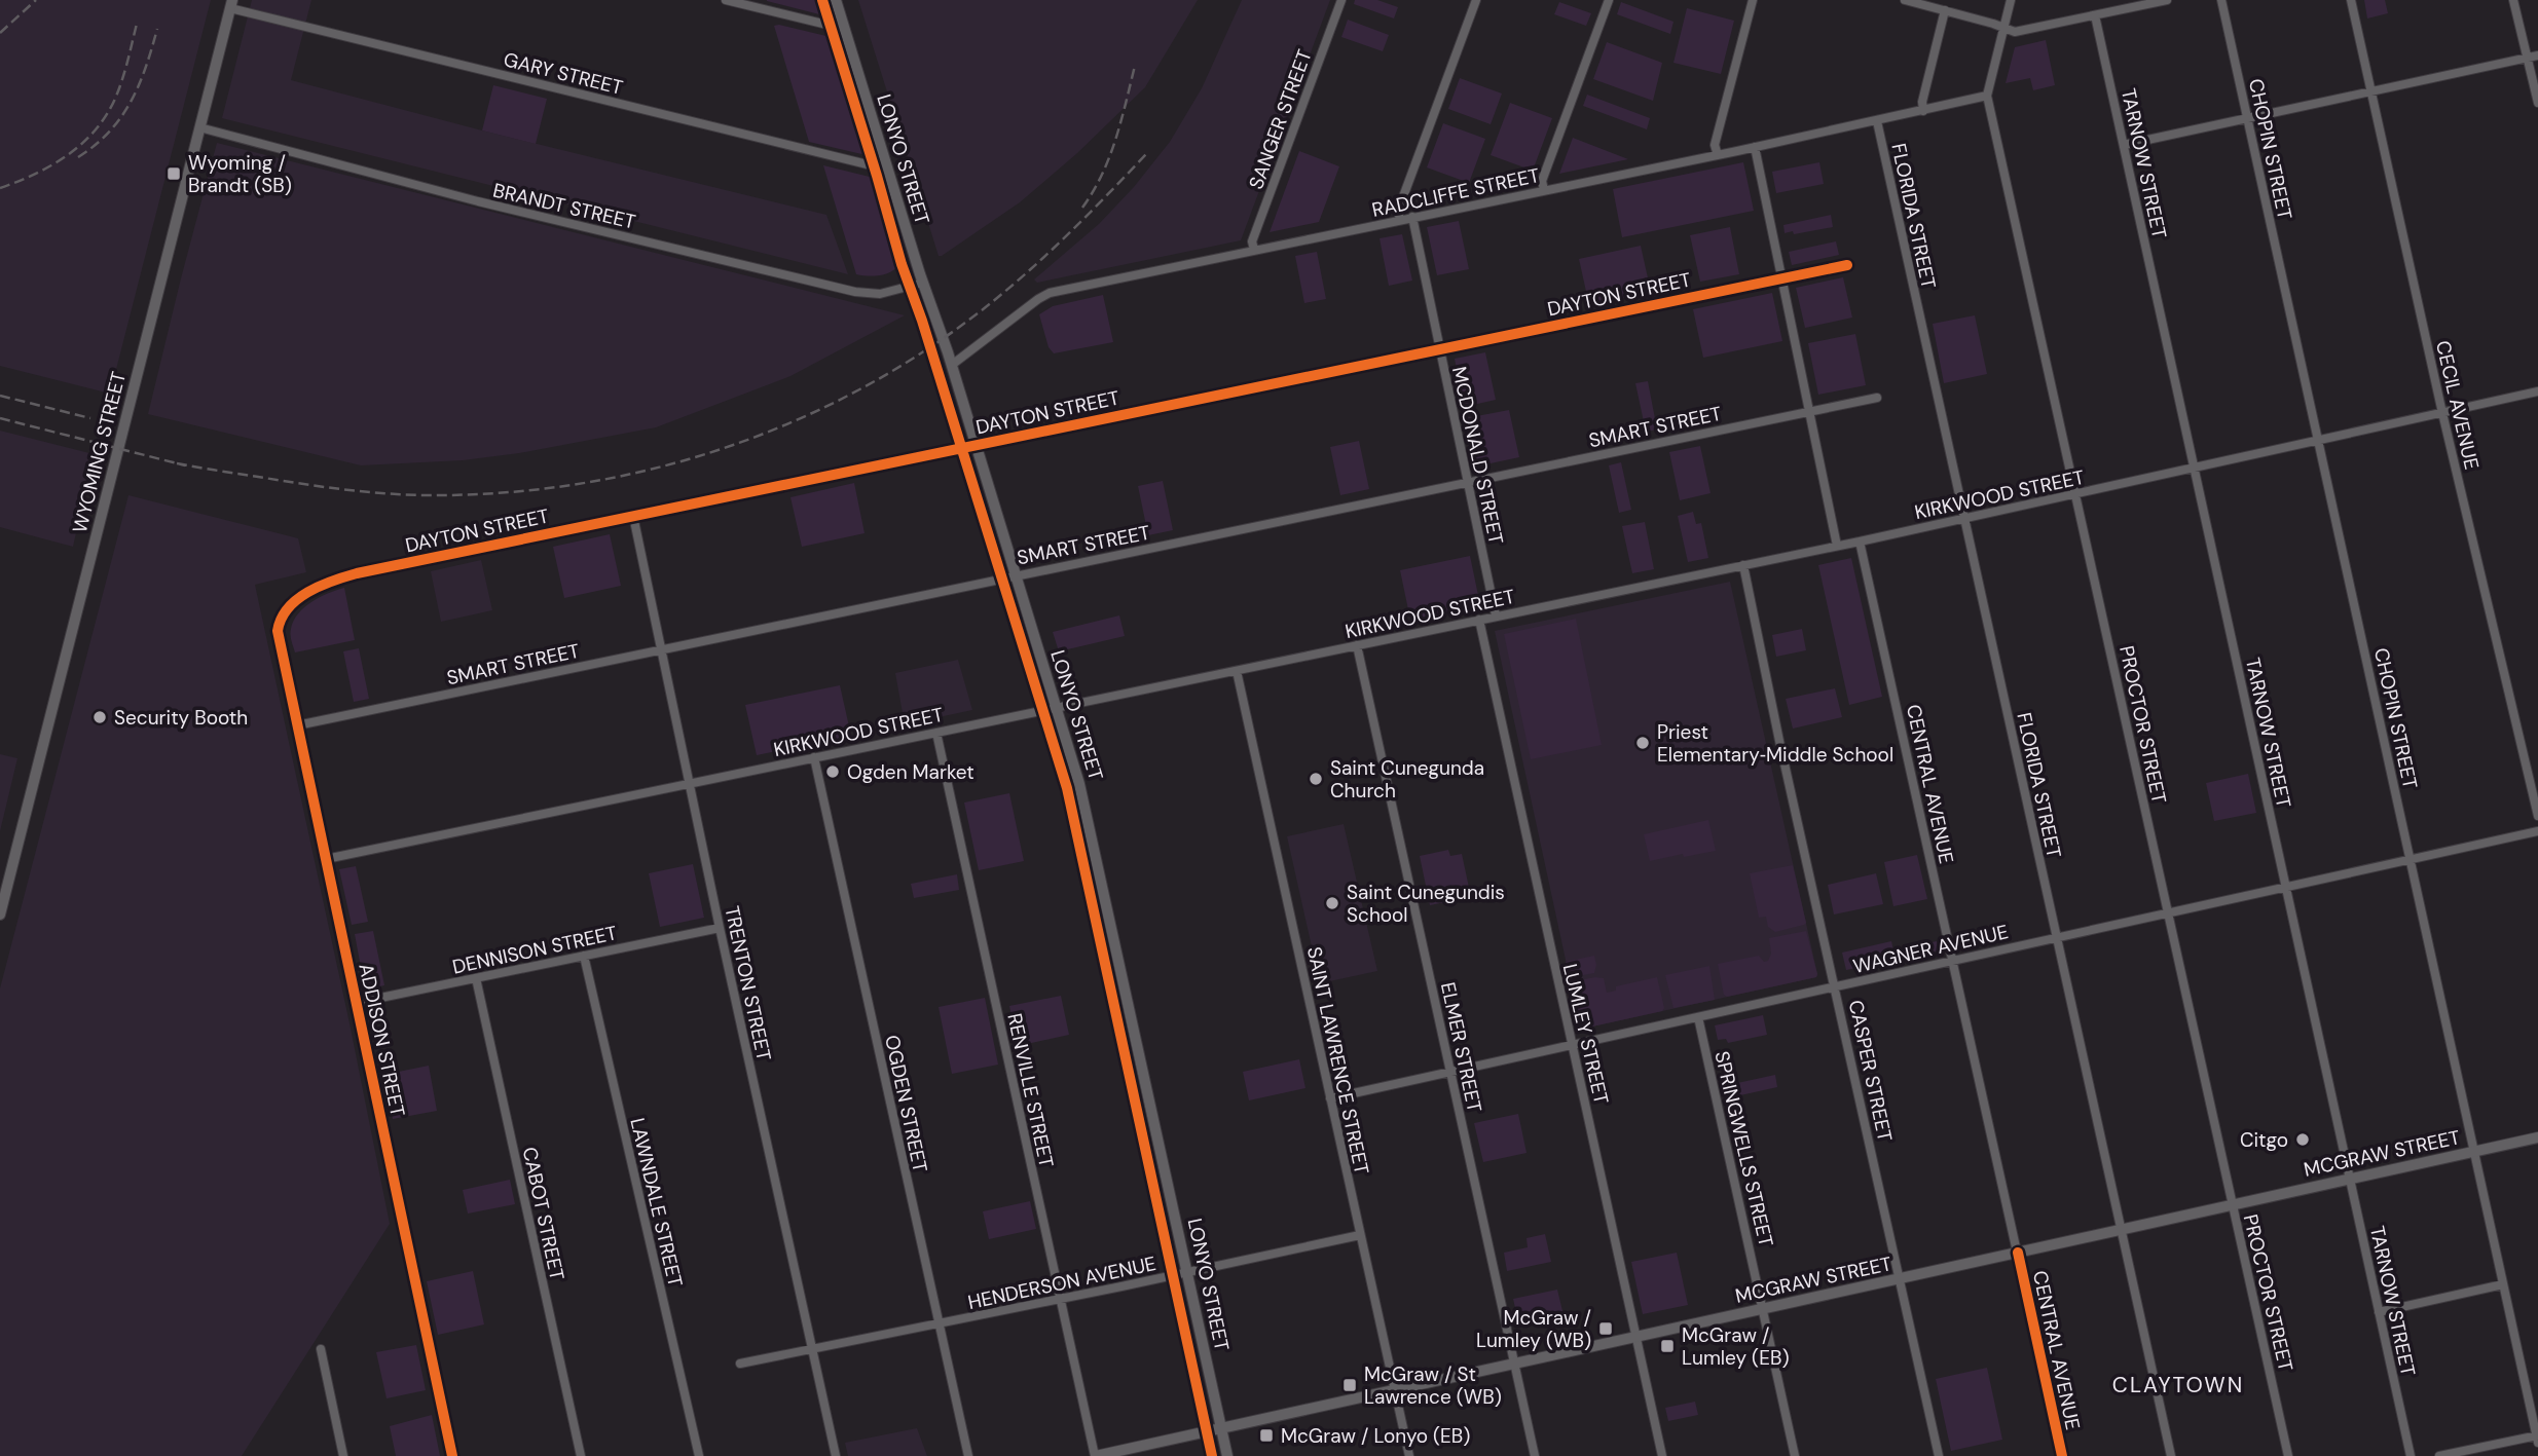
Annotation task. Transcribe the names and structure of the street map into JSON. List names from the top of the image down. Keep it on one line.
{"streets":{"street":["GARY STREET","SANGER STREET","CHOPIN STREET","LONYO STREET","TARNOW STREET","RADCLIFFE STREET","BRANDT STREET","FLORIDA STREET","DAYTON STREET","CECIL AVENUE","SMART STREET","WYOMING STREET","MCDONALD STREET","KIRKWOOD STREET","PROCTOR STREET","CENTRAL AVENUE","WAGNER AVENUE","DENNISON STREET","TRENTON STREET","LUMLEY STREET","ADDISON STREET","ELMER STREET","SAINT LAWRENCE STREET","CASPER STREET","RENVILLE STREET","OGDEN STREET","SPRINGWELLS STREET","MCGRAW STREET","LAWNDALE STREET","CABOT STREET","HENDERSON AVENUE"]},"crossings":[["GARY STREET","LONYO STREET"],["GARY STREET","WYOMING STREET"],["SANGER STREET","RADCLIFFE STREET"],["CHOPIN STREET","KIRKWOOD STREET"],["CHOPIN STREET","WAGNER AVENUE"],["CHOPIN STREET","MCGRAW STREET"],["LONYO STREET","RADCLIFFE STREET"],["LONYO STREET","BRANDT STREET"],["LONYO STREET","DAYTON STREET"],["LONYO STREET","SMART STREET"],["LONYO STREET","KIRKWOOD STREET"],["LONYO STREET","MCGRAW STREET"],["LONYO STREET","HENDERSON AVENUE"],["TARNOW STREET","KIRKWOOD STREET"],["TARNOW STREET","WAGNER AVENUE"],["TARNOW STREET","MCGRAW STREET"],["RADCLIFFE STREET","FLORIDA STREET"],["RADCLIFFE STREET","MCDONALD STREET"],["RADCLIFFE STREET","PROCTOR STREET"],["BRANDT STREET","WYOMING STREET"],["FLORIDA STREET","KIRKWOOD STREET"],["FLORIDA STREET","WAGNER AVENUE"],["FLORIDA STREET","MCGRAW STREET"],["DAYTON STREET","MCDONALD STREET"],["DAYTON STREET","TRENTON STREET"],["DAYTON STREET","ADDISON STREET"],["CECIL AVENUE","KIRKWOOD STREET"],["SMART STREET","MCDONALD STREET"],["SMART STREET","TRENTON STREET"],["SMART STREET","ADDISON STREET"],["MCDONALD STREET","KIRKWOOD STREET"],["KIRKWOOD STREET","PROCTOR STREET"],["KIRKWOOD STREET","CENTRAL AVENUE"],["KIRKWOOD STREET","TRENTON STREET"],["KIRKWOOD STREET","LUMLEY STREET"],["KIRKWOOD STREET","ADDISON STREET"],["KIRKWOOD STREET","ELMER STREET"],["KIRKWOOD STREET","SAINT LAWRENCE STREET"],["KIRKWOOD STREET","CASPER STREET"],["KIRKWOOD STREET","RENVILLE STREET"],["KIRKWOOD STREET","OGDEN STREET"],["PROCTOR STREET","WAGNER AVENUE"],["PROCTOR STREET","MCGRAW STREET"],["CENTRAL AVENUE","WAGNER AVENUE"],["CENTRAL AVENUE","MCGRAW STREET"],["WAGNER AVENUE","LUMLEY STREET"],["WAGNER AVENUE","ELMER STREET"],["WAGNER AVENUE","SAINT LAWRENCE STREET"],["WAGNER AVENUE","CASPER STREET"],["WAGNER AVENUE","SPRINGWELLS STREET"],["DENNISON STREET","TRENTON STREET"],["DENNISON STREET","ADDISON STREET"],["DENNISON STREET","LAWNDALE STREET"],["DENNISON STREET","CABOT STREET"],["TRENTON STREET","HENDERSON AVENUE"],["LUMLEY STREET","MCGRAW STREET"],["ELMER STREET","MCGRAW STREET"],["SAINT LAWRENCE STREET","MCGRAW STREET"],["SAINT LAWRENCE STREET","HENDERSON AVENUE"],["CASPER STREET","MCGRAW STREET"],["RENVILLE STREET","MCGRAW STREET"],["RENVILLE STREET","HENDERSON AVENUE"],["OGDEN STREET","HENDERSON AVENUE"],["SPRINGWELLS STREET","MCGRAW STREET"]],"districts":["CLAYTOWN"],"places":{"transit":["Wyoming / Brandt (SB)","McGraw / Lumley (WB)","McGraw / Lumley (EB)","McGraw / St Lawrence (WB)","McGraw / Lonyo (EB)"],"other":["Security Booth","Priest Elementary‑Middle School","Ogden Market","Saint Cunegunda Church","Saint Cunegundis School","Citgo"]}}
